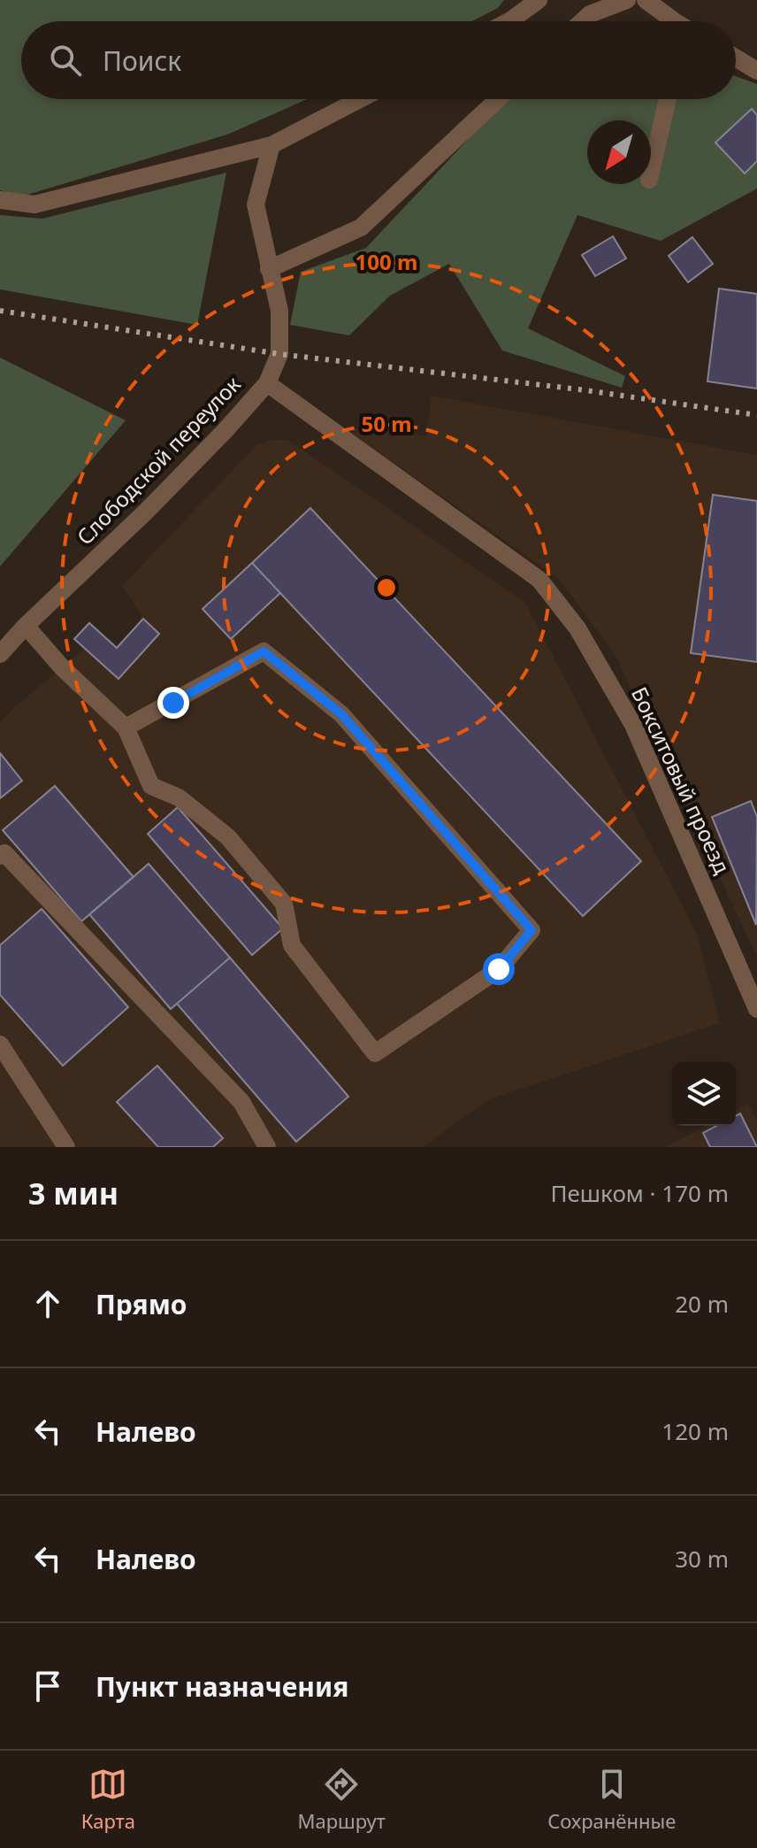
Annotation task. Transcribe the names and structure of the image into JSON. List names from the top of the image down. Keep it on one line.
{"streets":{"street":["Слободской переулок","Бокситовый проезд"]},"crossings":[["Слободской переулок","Бокситовый проезд"]],"north":"bottom left","page":{"search":"Поиск","heading":["3 мин","Пешком · 170 m"],"list":[["Прямо","20 m"],["Налево","120 m"],["Налево","30 m"],"Пункт назначения"],"nav":["Карта","Маршрут","Сохранённые"]},"rings":["100 m","50 m"]}
